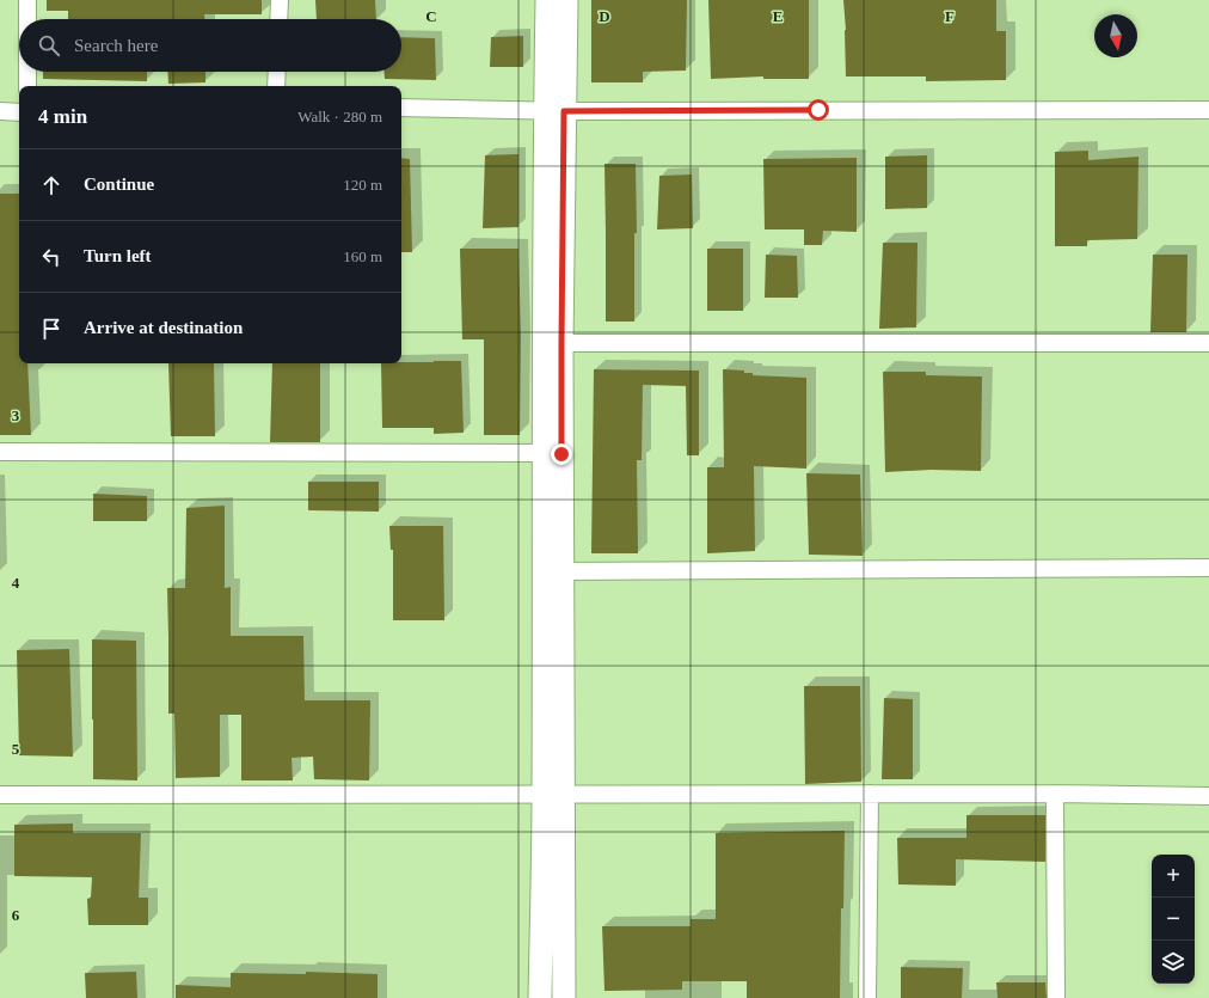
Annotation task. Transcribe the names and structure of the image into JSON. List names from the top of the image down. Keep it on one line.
{"north":"bottom","page":{"search":"Search here","heading":["4 min","Walk · 280 m"],"list":[["Continue","120 m"],["Turn left","160 m"],"Arrive at destination"],"map_buttons":["+","−"]},"grid":{"columns":["C","D","E","F"],"rows":["3","4","5","6"]}}
